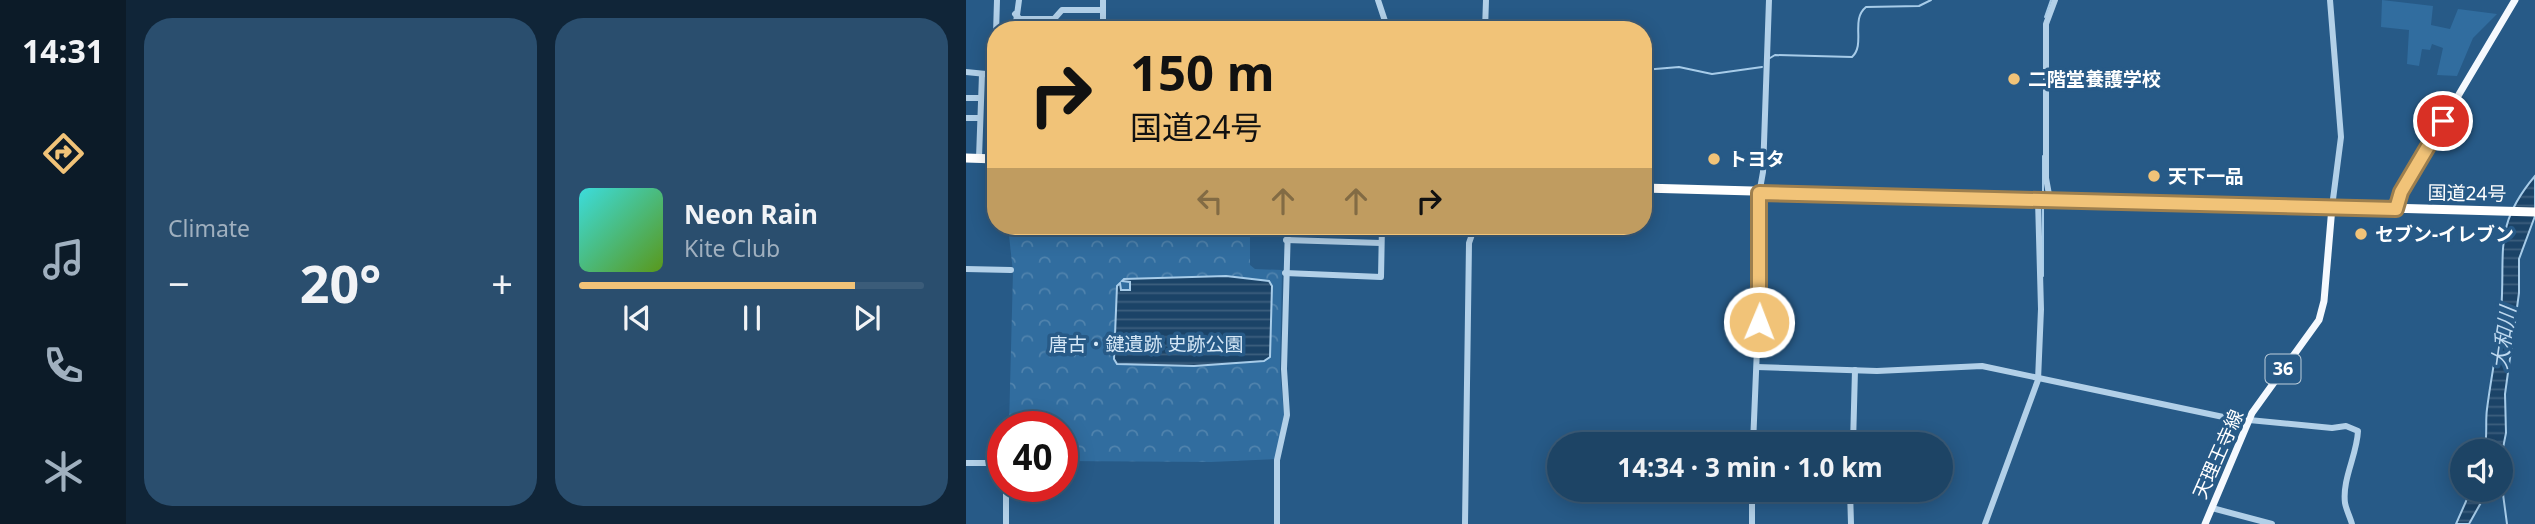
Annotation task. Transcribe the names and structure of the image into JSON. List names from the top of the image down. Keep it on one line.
{"streets":{"highway":["国道24号"],"main road":["36","天理王寺線"]},"crossings":[["国道24号","天理王寺線"]],"water":["大和川"],"parks":["唐古・鍵遺跡 史跡公園"],"places":["二階堂養護学校","トヨタ","天下一品","セブン-イレブン"],"page":{"tabs":"14:31","tile":"Climate","turn":["150 m","国道24号"],"song":["Neon Rain","Kite Club"],"heat":["−","20°","+"],"limit":"40","trip":"14:34 · 3 min · 1.0 km"}}
